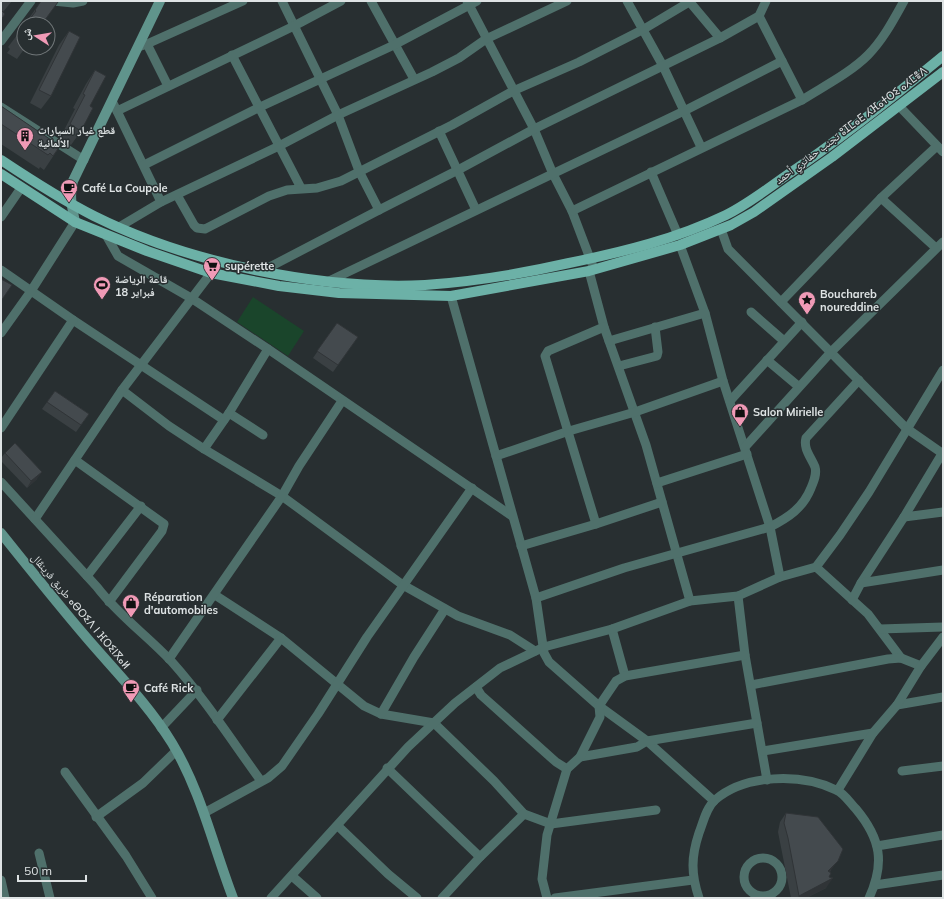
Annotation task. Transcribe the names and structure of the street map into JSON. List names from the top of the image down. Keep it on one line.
{"streets":{"main road":["تجنب حفاتري أحمد ⵓⵊⵎⴰⴹ ⵃⴼⴰⵜⵔⵉ ⴰⵃⵎⴻⴷ","طريق فرينڨال ⴰⴱⵔⵉⴷ ⵏ ⴼⵔⵉⵏⴳⴰⵍ"]},"places":{"building":["قطع غيار السيارات الألمانية"],"cafe":["Café La Coupole","Café Rick"],"supermarket":["supérette"],"sports":["قاعة الرياضة 18 فبراير"],"place":["Bouchareb noureddine"],"shop":["Salon Mirielle","Réparation d'automobiles"]},"scale_bar":"50 m","north":"left"}
